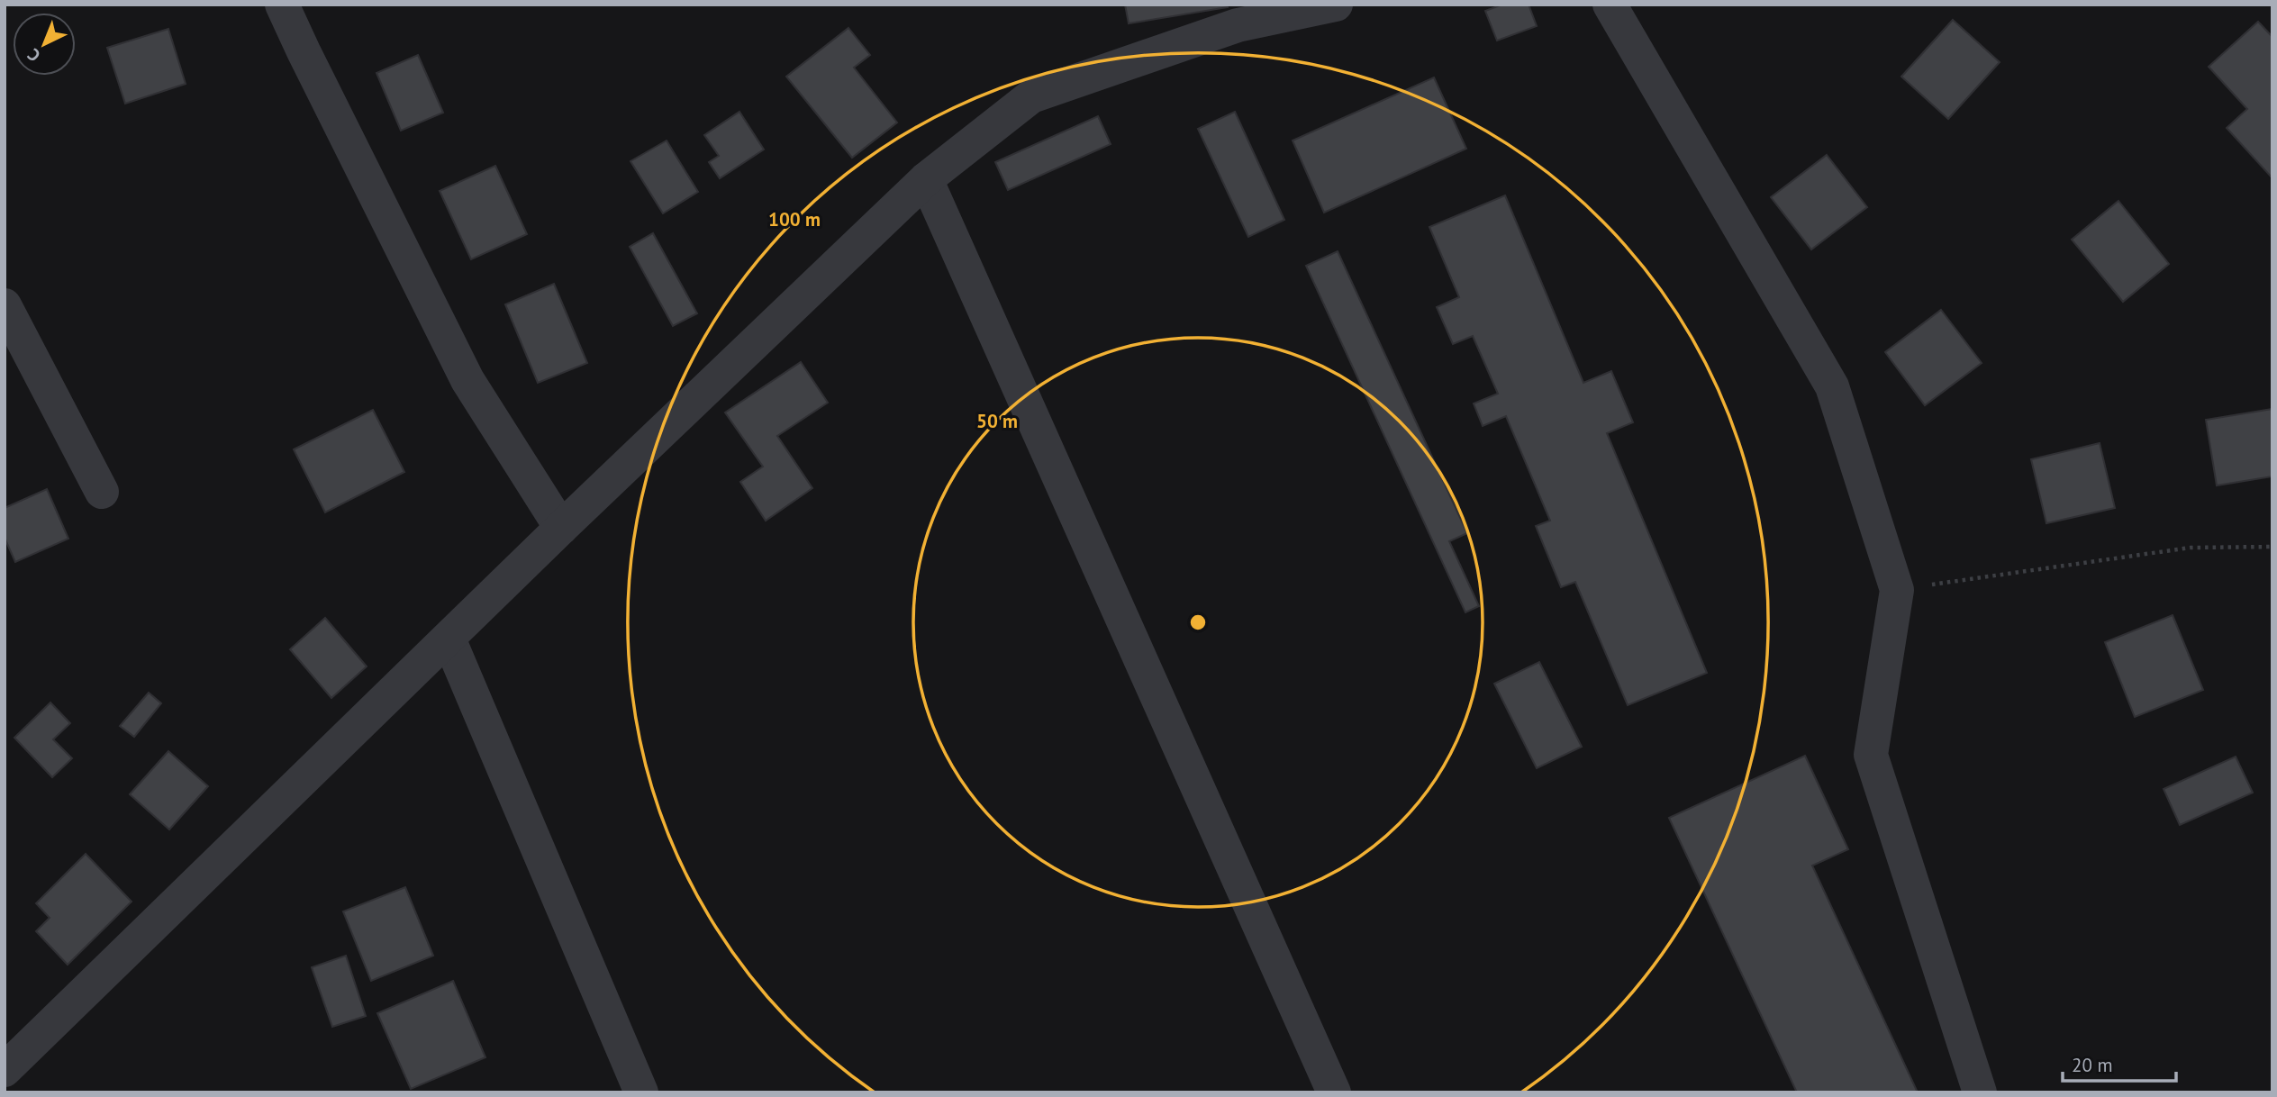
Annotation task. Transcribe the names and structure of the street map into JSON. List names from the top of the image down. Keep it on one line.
{"scale_bar":"20 m","north":"bottom left","rings":["100 m","50 m"]}
